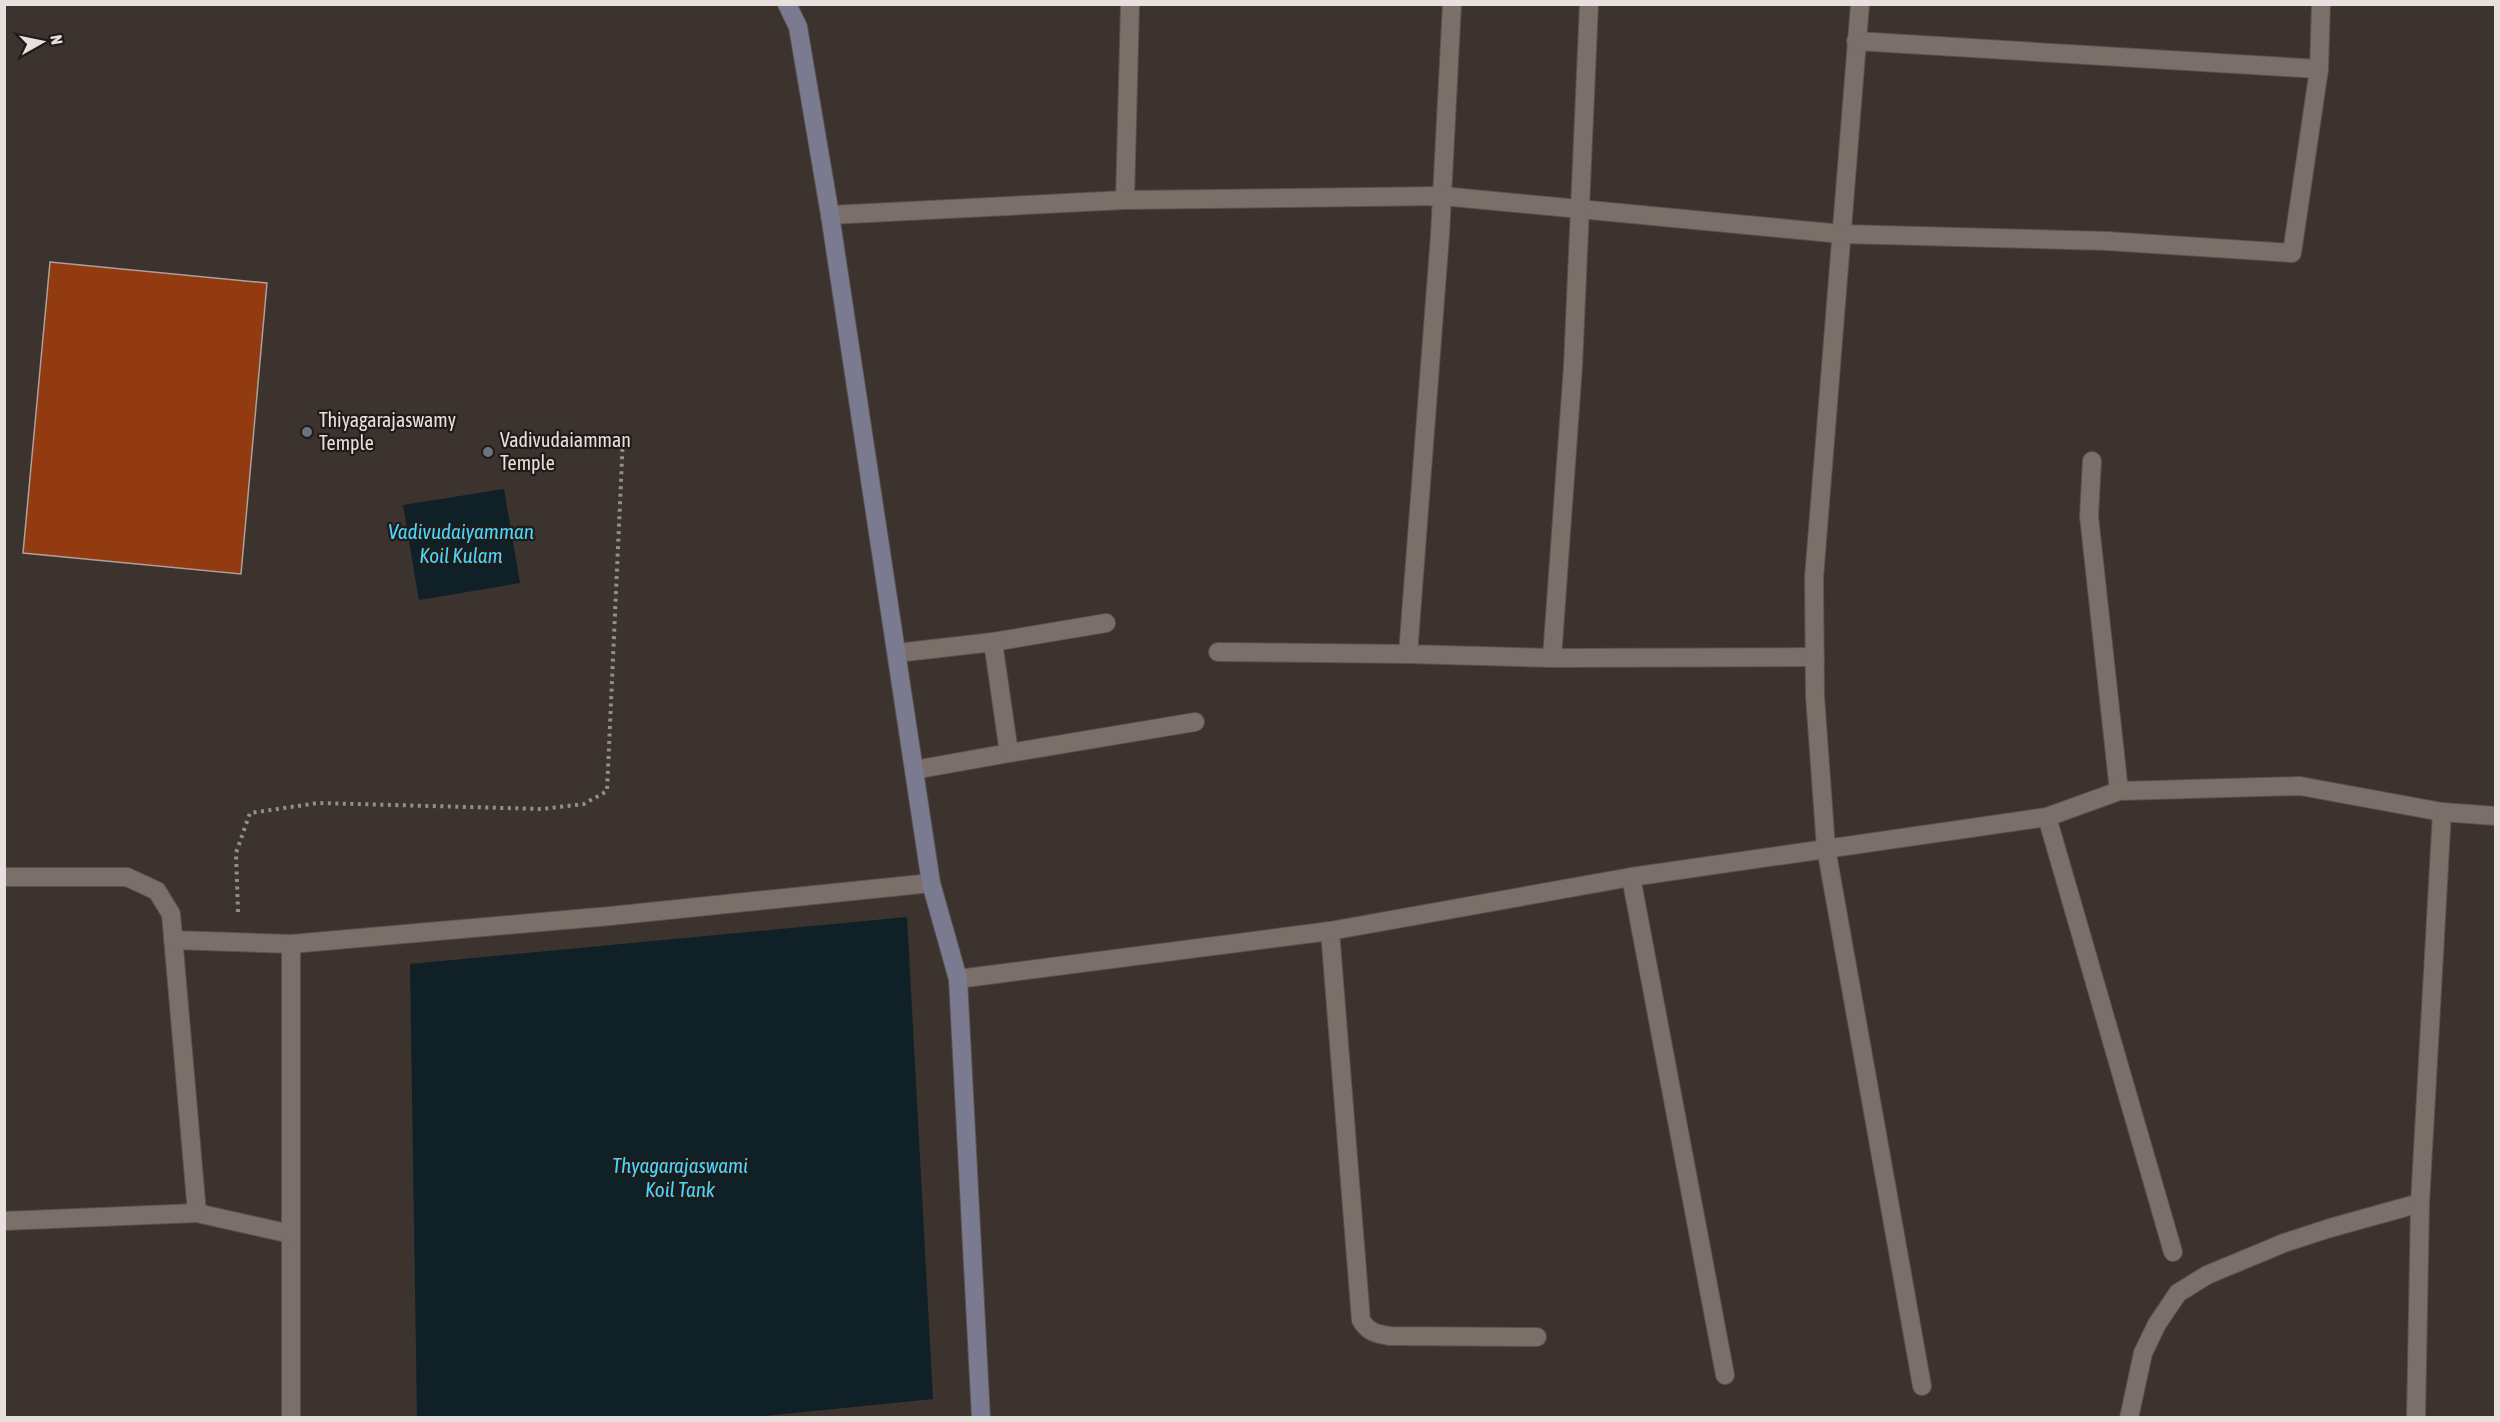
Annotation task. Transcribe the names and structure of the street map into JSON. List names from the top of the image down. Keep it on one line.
{"water":["Vadivudaiyamman Koil Kulam","Thyagarajaswami Koil Tank"],"places":["Thiyagarajaswamy Temple","Vadivudaiamman Temple"],"north":"right"}
